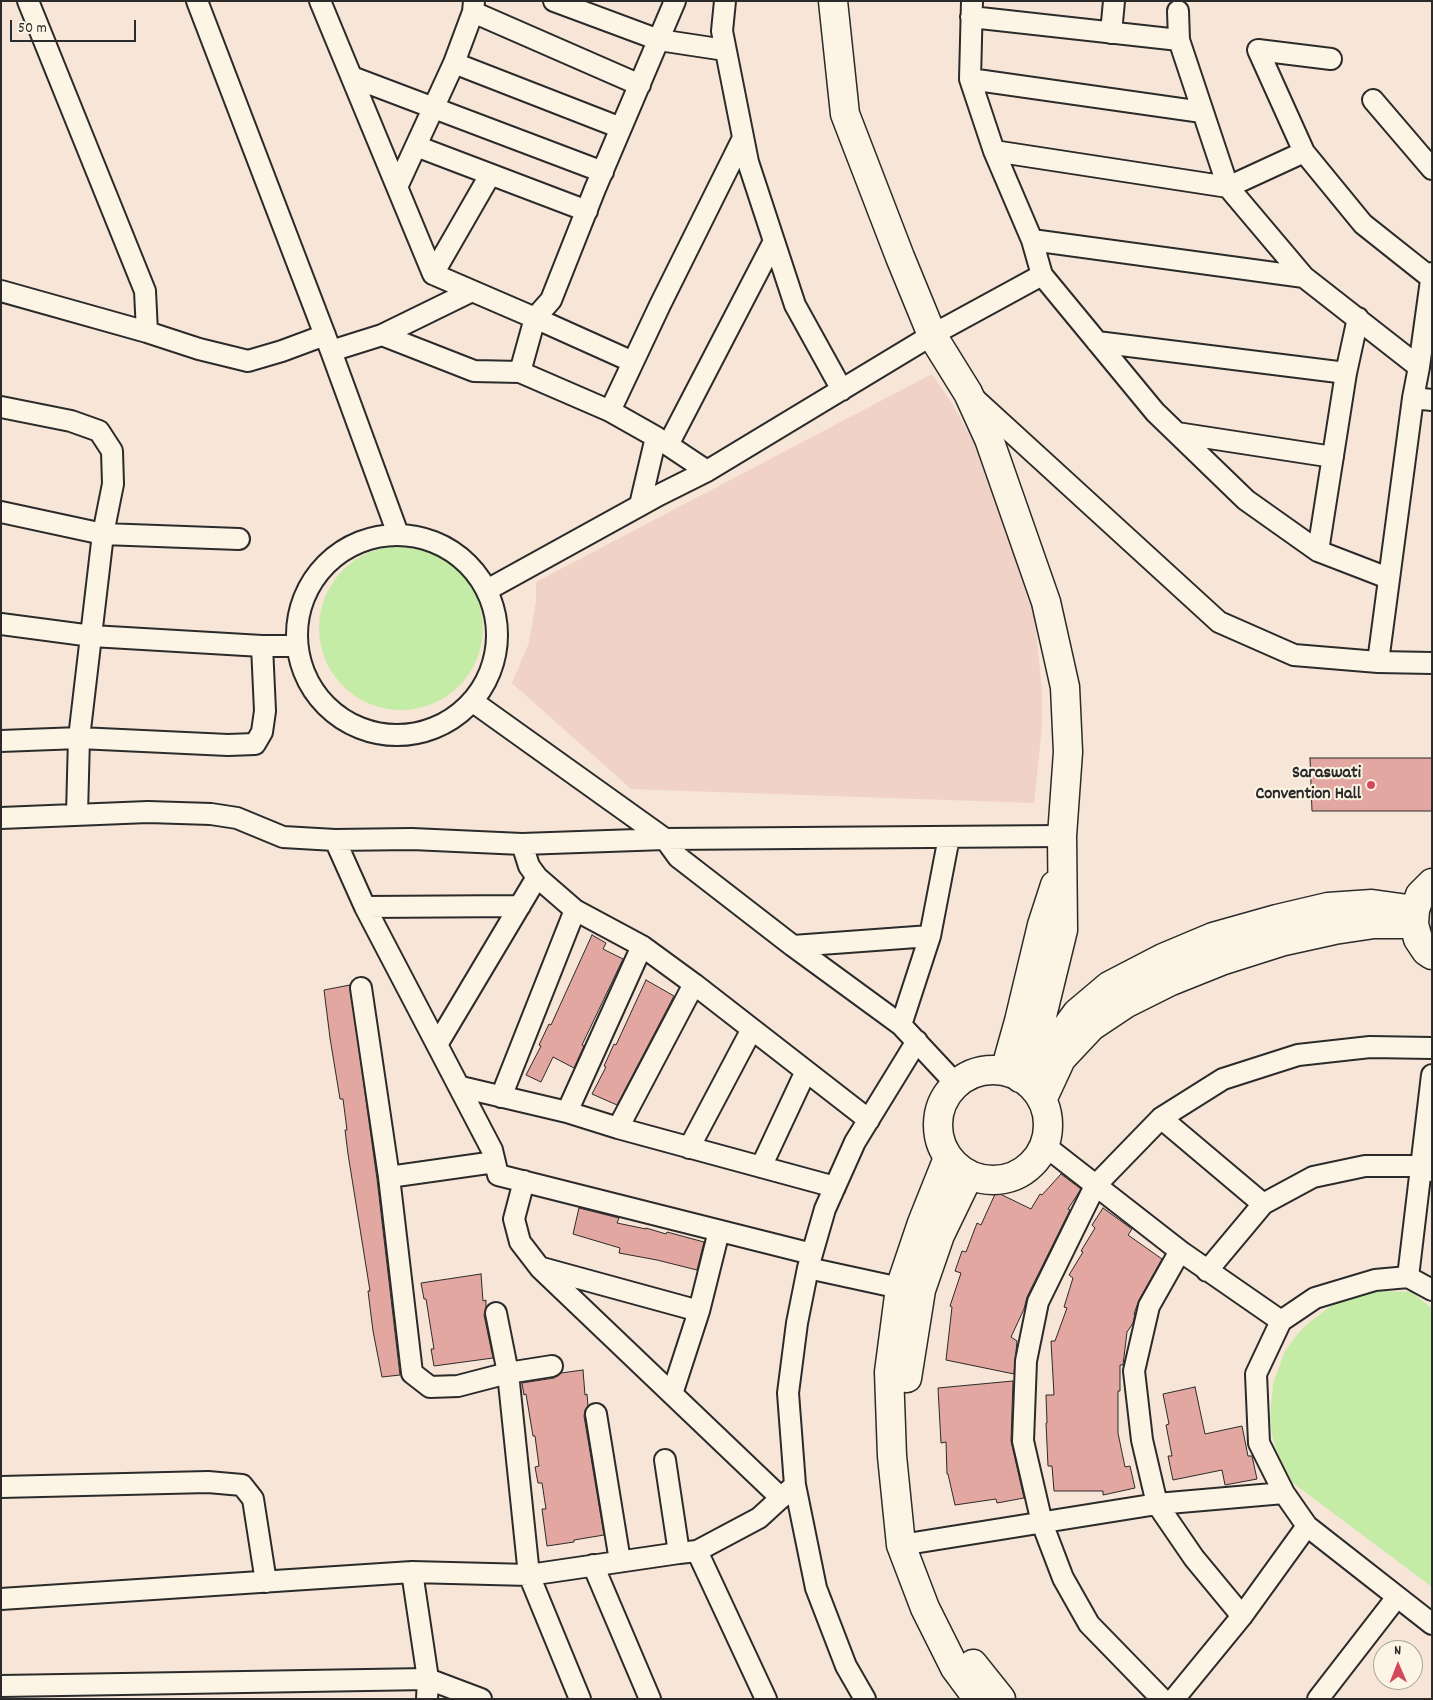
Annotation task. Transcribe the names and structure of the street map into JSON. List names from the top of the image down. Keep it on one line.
{"places":["Saraswati Convention Hall"],"scale_bar":"50 m","north":"top"}
